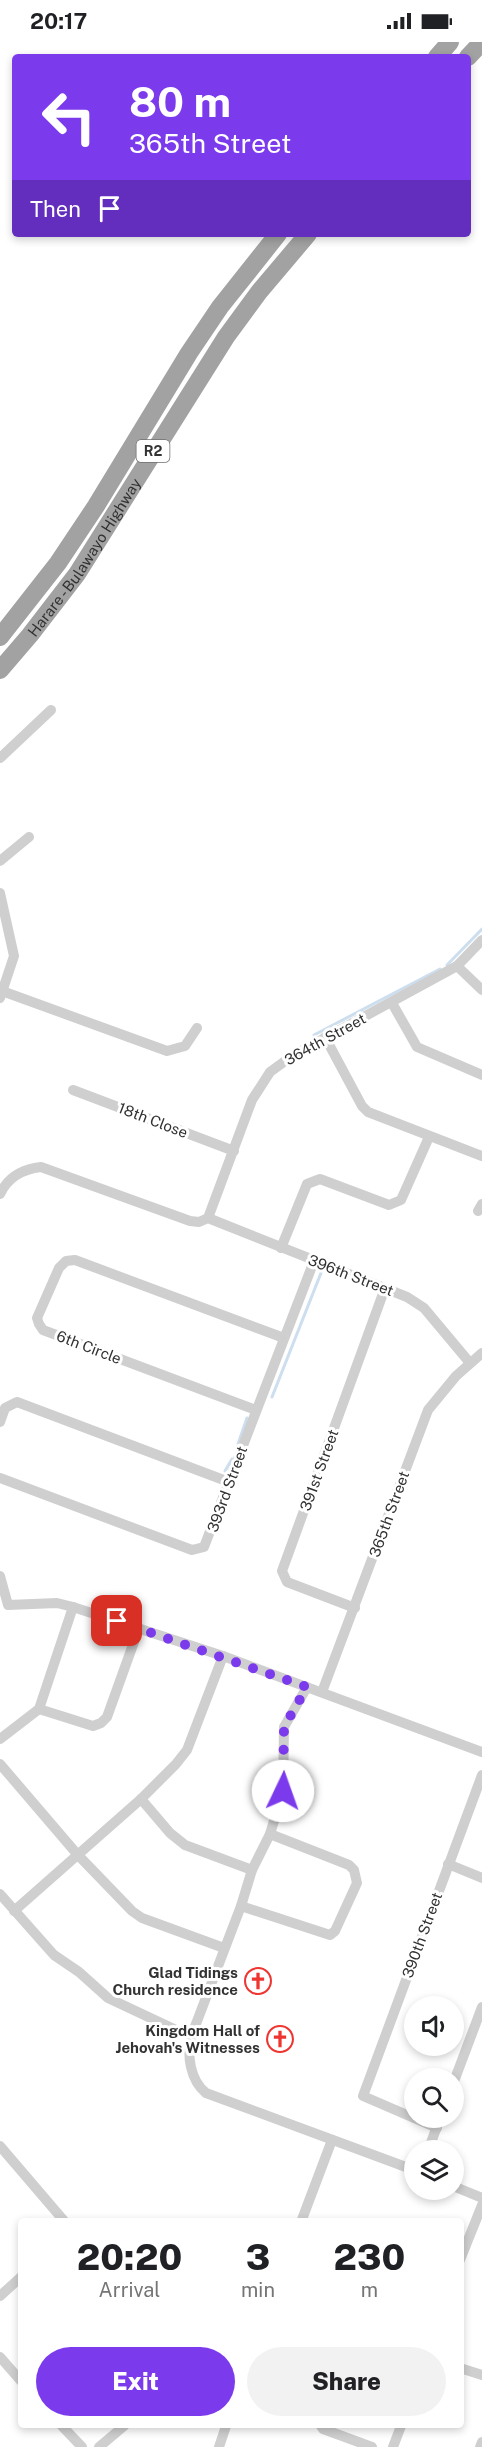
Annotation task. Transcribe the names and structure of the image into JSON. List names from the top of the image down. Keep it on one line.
{"streets":{"highway":["R2","Harare - Bulawayo Highway"],"street":["364th Street","18th Close","396th Street","6th Circle","391st Street","393rd Street","365th Street","390th Street"]},"crossings":[["364th Street","18th Close"],["364th Street","396th Street"],["396th Street","391st Street"],["396th Street","393rd Street"],["396th Street","365th Street"],["6th Circle","393rd Street"],["391st Street","365th Street"]],"places":{"church":["Glad Tidings Church residence","Kingdom Hall of Jehovah's Witnesses"]},"page":{"status":"20:17","turn":["80 m","365th Street"],"then":"Then","eta":["20:20","Arrival","3","min","230","m"],"buttons":["Exit","Share"]}}
